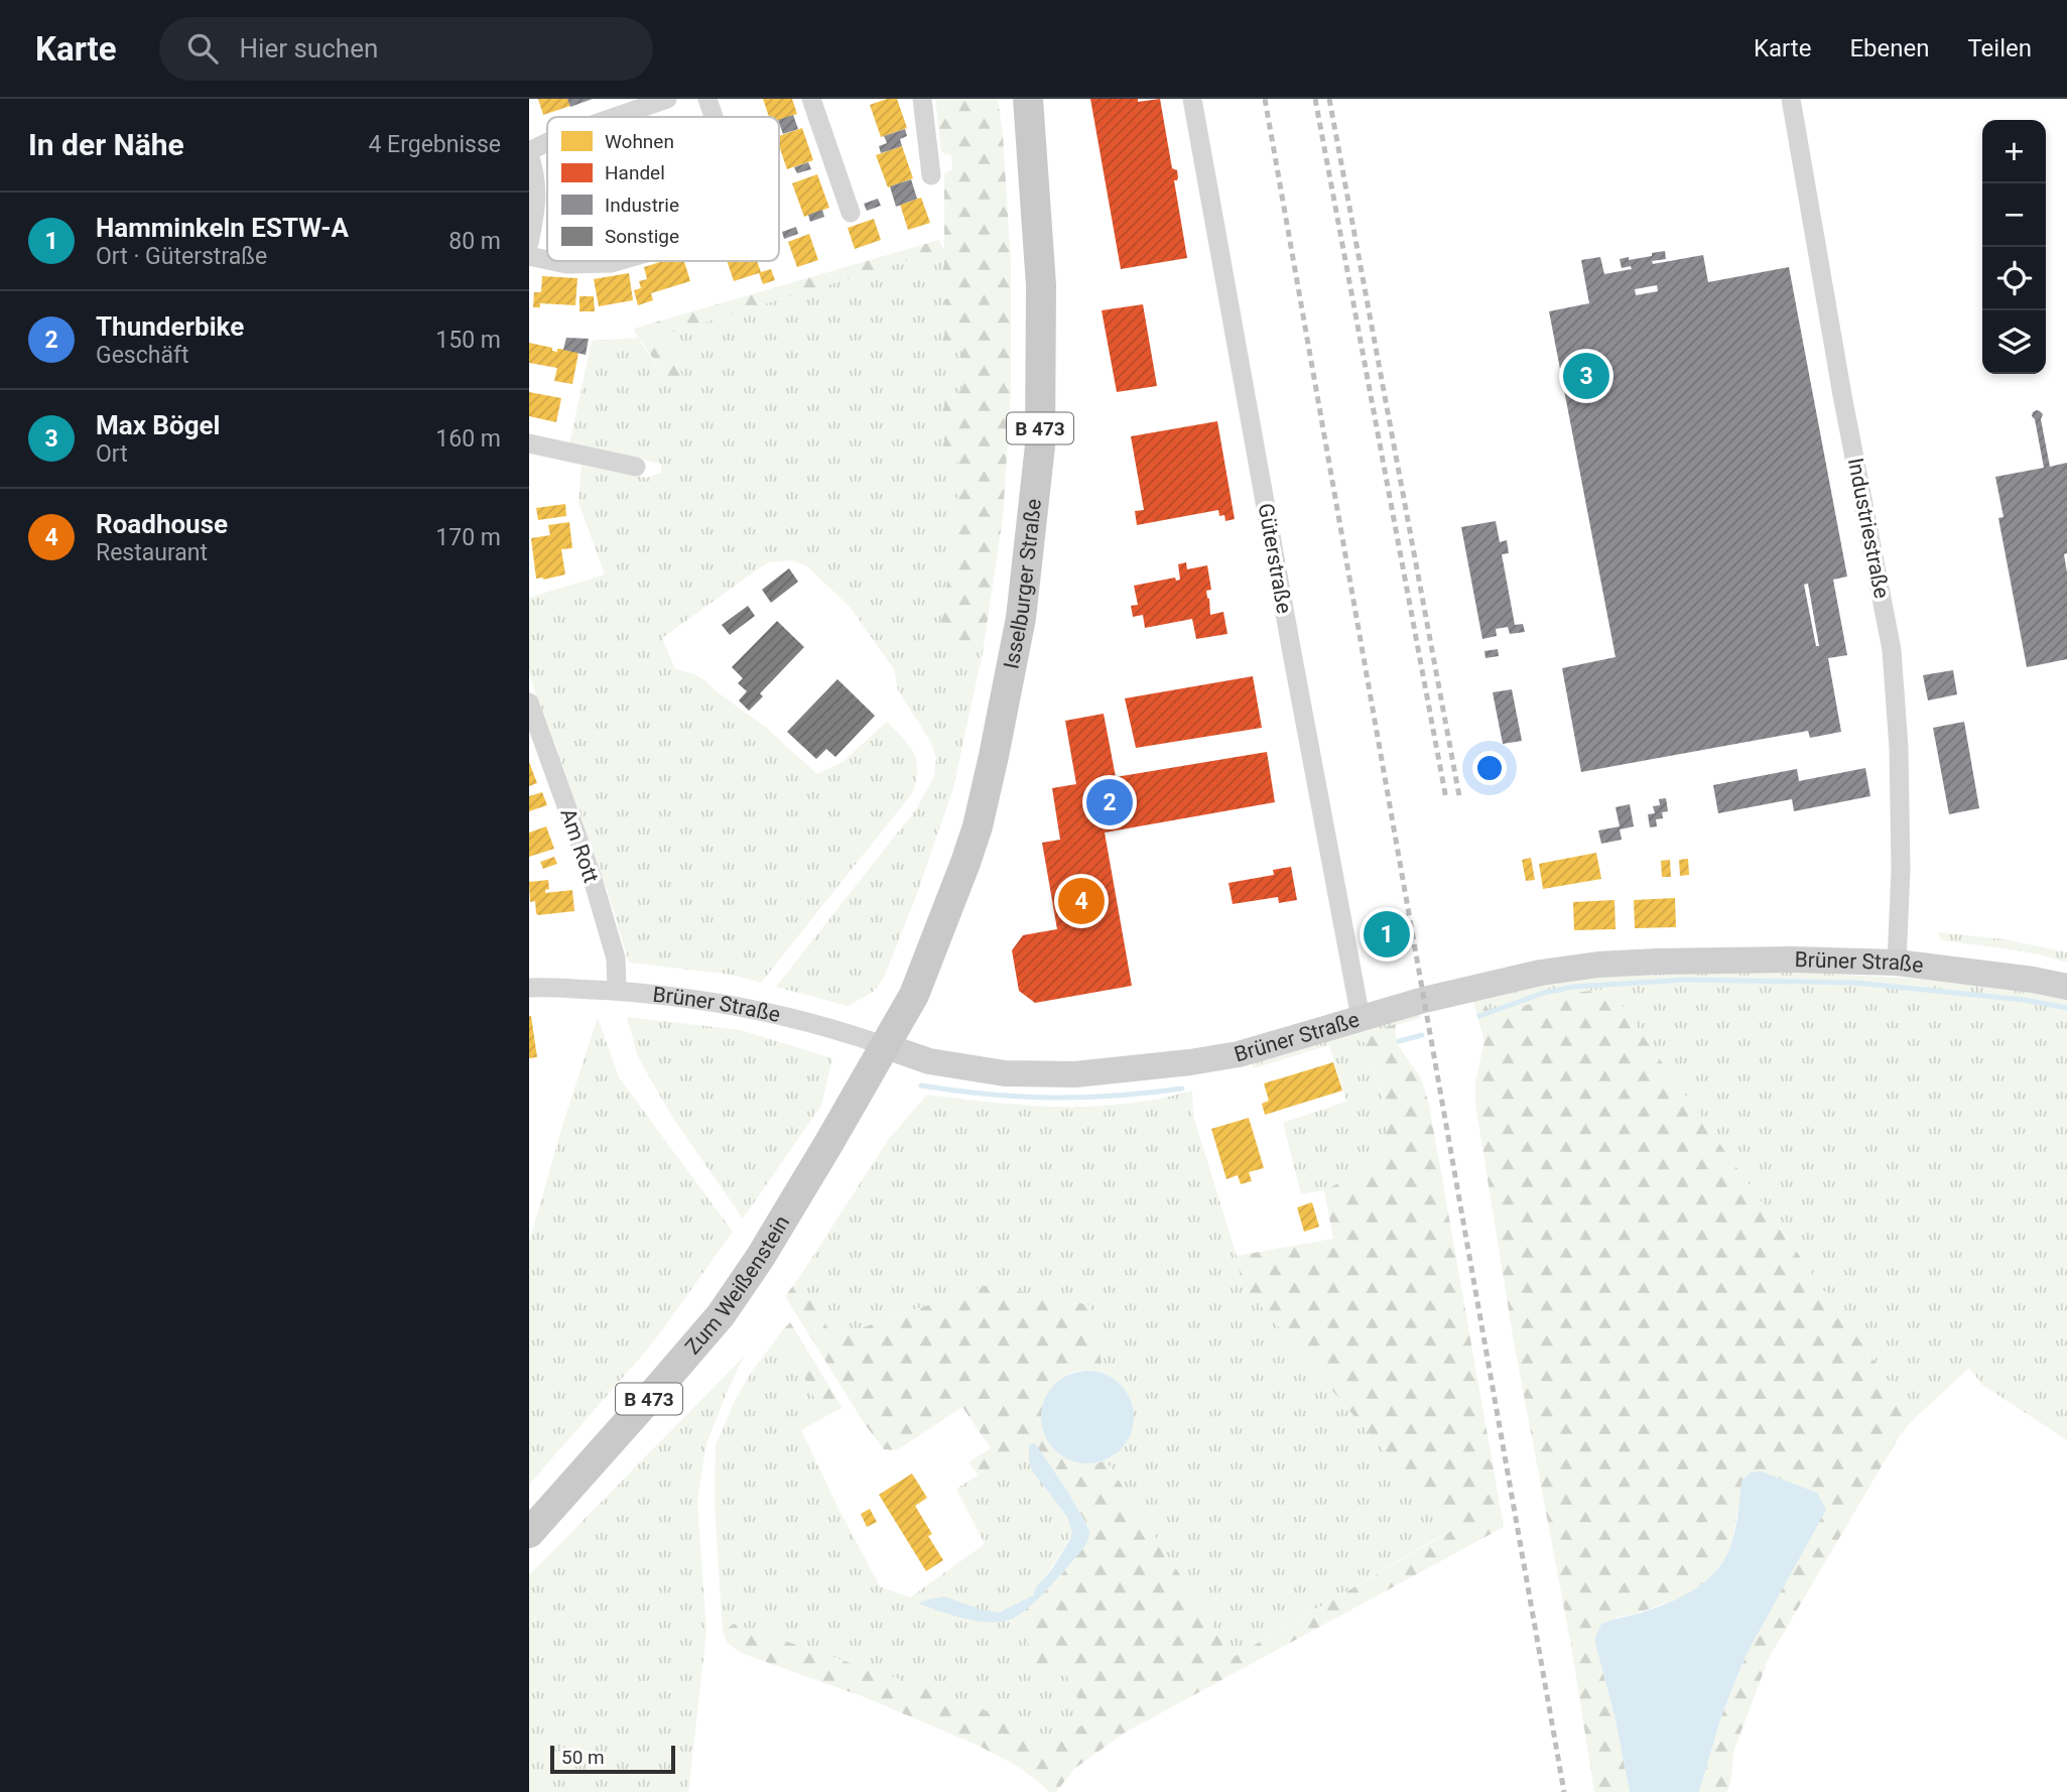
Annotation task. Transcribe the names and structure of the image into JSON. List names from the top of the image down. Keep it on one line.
{"streets":{"main road":["B 473","Isselburger Straße","Brüner Straße","Zum Weißenstein"],"street":["Industriestraße","Güterstraße","Am Rott"]},"crossings":[["Industriestraße","Brüner Straße"],["Güterstraße","Brüner Straße"],["Isselburger Straße","Brüner Straße"],["Isselburger Straße","Zum Weißenstein"],["Am Rott","Brüner Straße"],["Brüner Straße","Zum Weißenstein"]],"legend":["Wohnen","Handel","Industrie","Sonstige"],"scale_bar":"50 m","page":{"header":"Karte","search":"Hier suchen","nav":["Karte","Ebenen","Teilen"],"heading":["In der Nähe","4 Ergebnisse"],"map_buttons":["+","−"],"list":[{"mark":"1","name":"Hamminkeln ESTW-A","note":"Ort · Güterstraße","value":"80 m"},{"mark":"2","name":"Thunderbike","note":"Geschäft","value":"150 m"},{"mark":"3","name":"Max Bögel","note":"Ort","value":"160 m"},{"mark":"4","name":"Roadhouse","note":"Restaurant","value":"170 m"}],"pins":["3","2","4","1"],"scale":"50 m"}}
